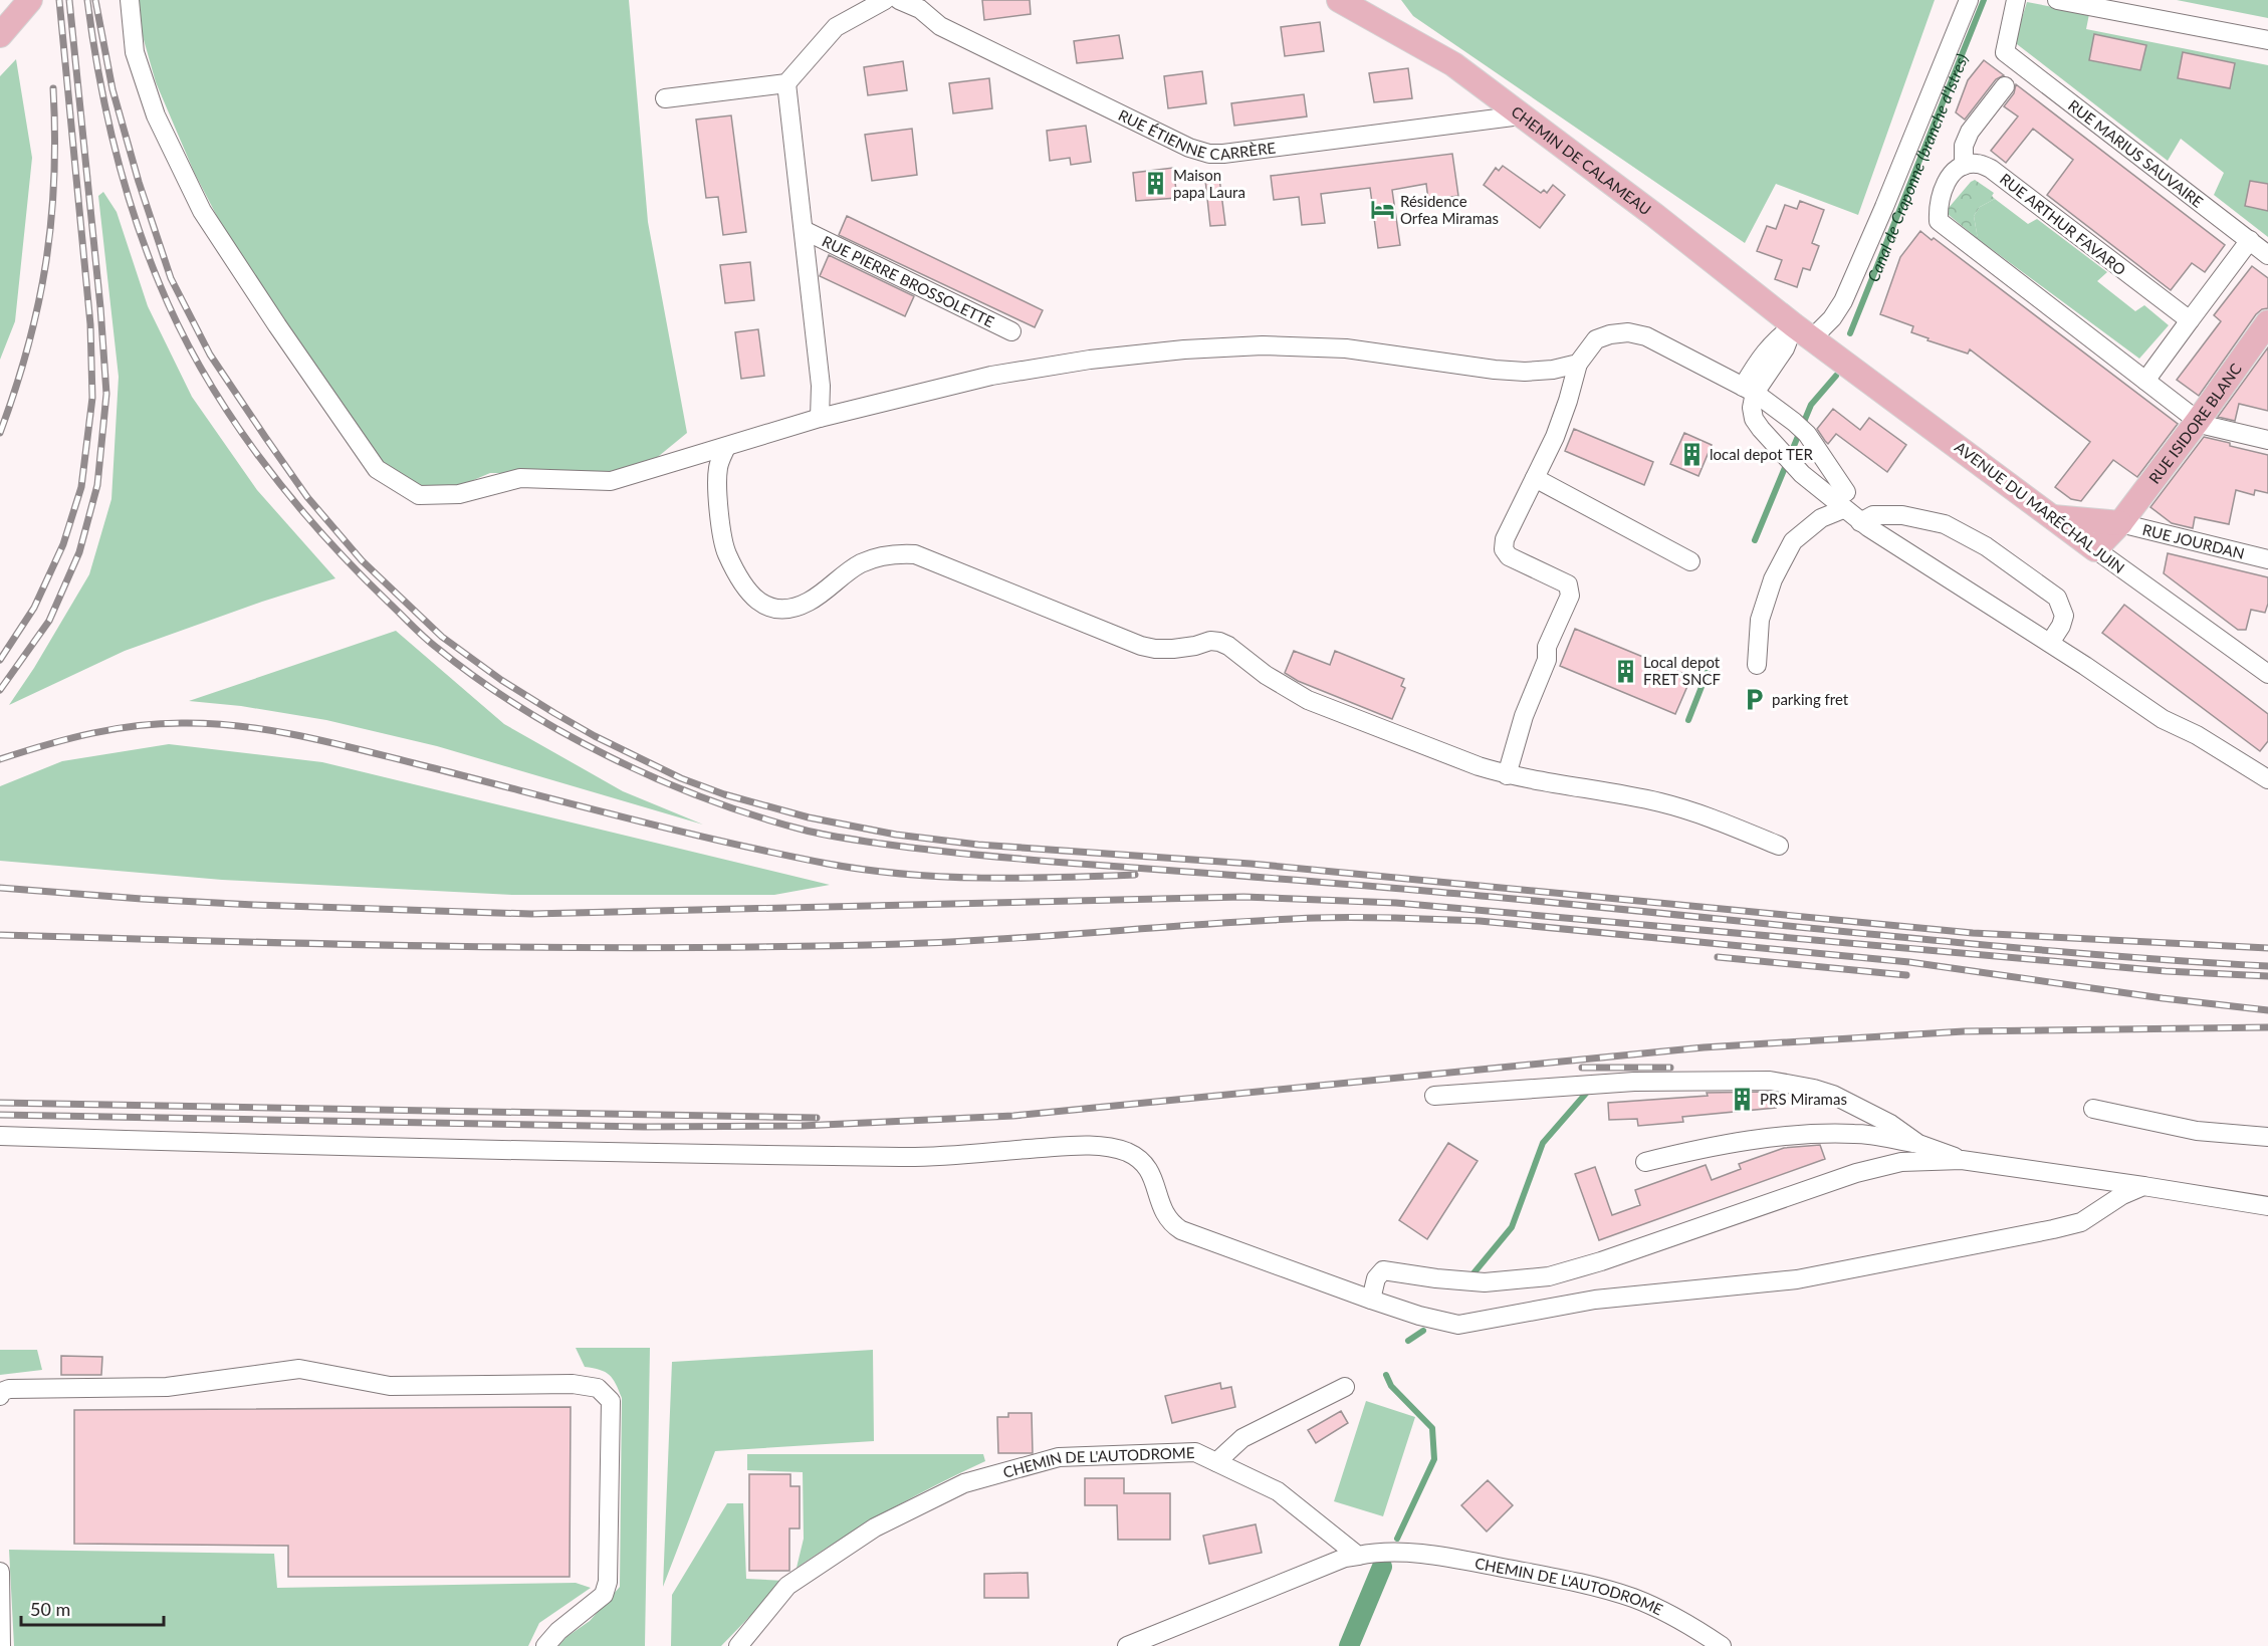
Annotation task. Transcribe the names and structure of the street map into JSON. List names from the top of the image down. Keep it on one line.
{"streets":{"main road":["CHEMIN DE CALAMEAU","RUE ISIDORE BLANC","AVENUE DU MARÉCHAL JUIN"],"street":["RUE ÉTIENNE CARRÈRE","RUE MARIUS SAUVAIRE","RUE ARTHUR FAVARO","RUE PIERRE BROSSOLETTE","RUE JOURDAN","CHEMIN DE L'AUTODROME"]},"crossings":[["RUE ÉTIENNE CARRÈRE","CHEMIN DE CALAMEAU"],["CHEMIN DE CALAMEAU","AVENUE DU MARÉCHAL JUIN"],["RUE ISIDORE BLANC","AVENUE DU MARÉCHAL JUIN"],["RUE ISIDORE BLANC","RUE JOURDAN"]],"water":["Canal de Craponne (branche d'Istres)"],"places":{"building":["Maison papa Laura","local depot TER","Local depot FRET SNCF","PRS Miramas"],"hotel":["Résidence Orfea Miramas"],"parking":["parking fret"]},"scale_bar":"50 m"}
